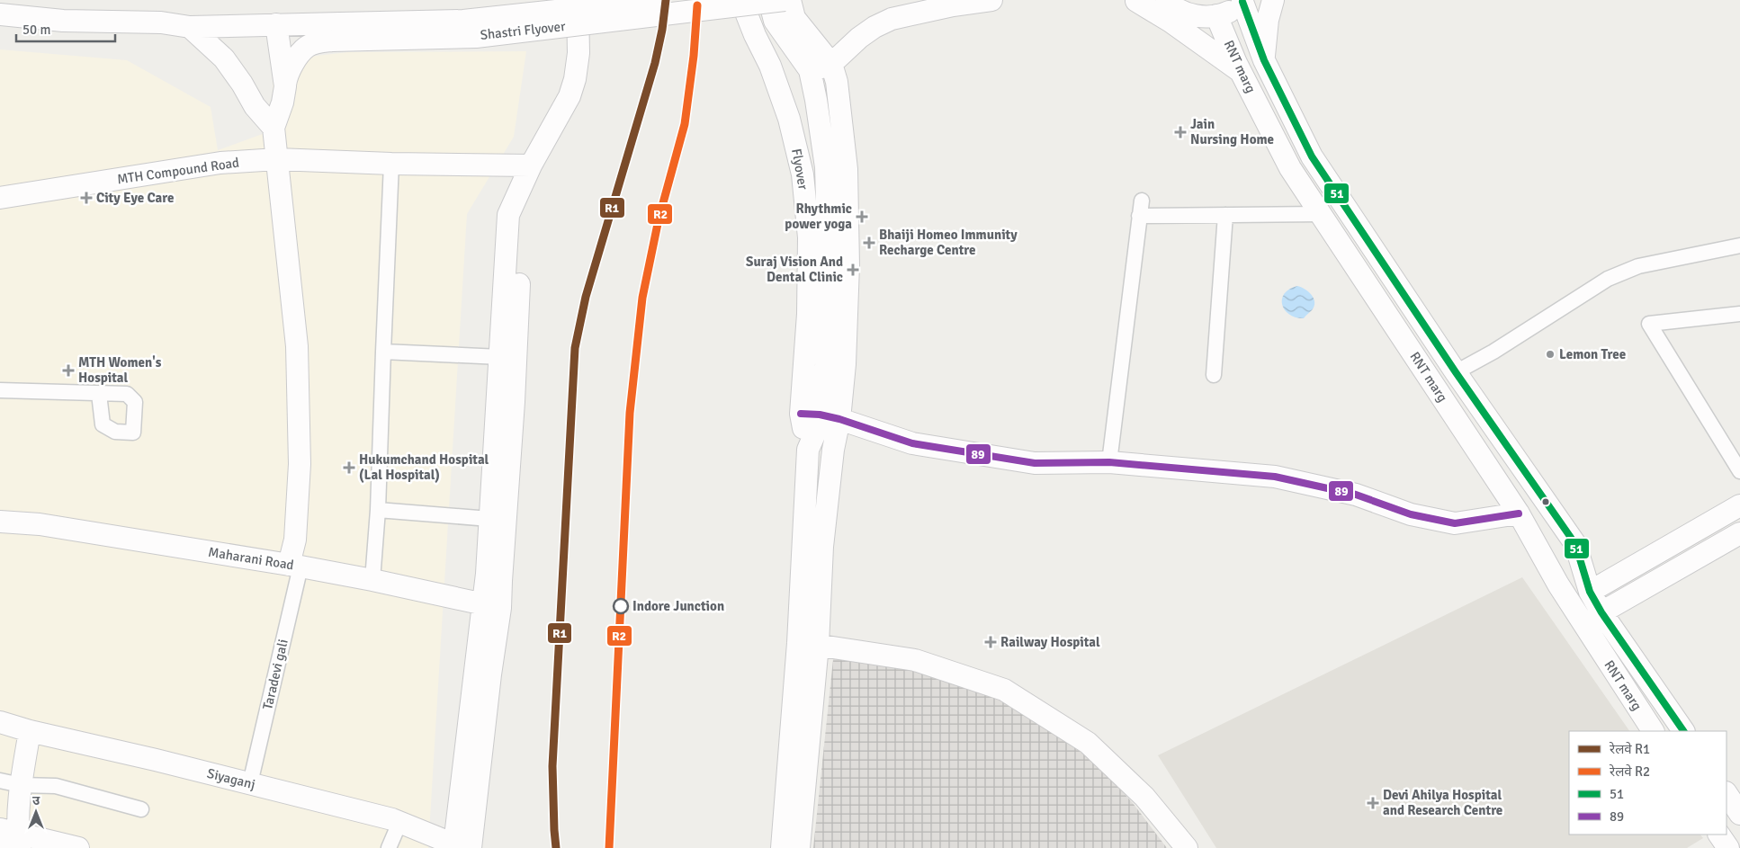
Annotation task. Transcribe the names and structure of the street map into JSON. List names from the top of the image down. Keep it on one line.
{"streets":{"street":["Shastri Flyover","RNT marg","Flyover","MTH Compound Road","Maharani Road","Taradevi gali","Siyaganj"]},"crossings":[["Shastri Flyover","Flyover"],["Maharani Road","Taradevi gali"],["Taradevi gali","Siyaganj"]],"places":{"health":["Jain Nursing Home","City Eye Care","Rhythmic power yoga","Bhaiji Homeo Immunity Recharge Centre","Suraj Vision And Dental Clinic","MTH Women's Hospital","Hukumchand Hospital (Lal Hospital)","Railway Hospital","Devi Ahilya Hospital and Research Centre"],"other":["Lemon Tree","Indore Junction"]},"lines":["rail line R1","transit line 51","rail line R2","transit line 89"],"legend":["रेलवे R1","रेलवे R2","51","89"],"scale_bar":"50 m","north":"top"}
